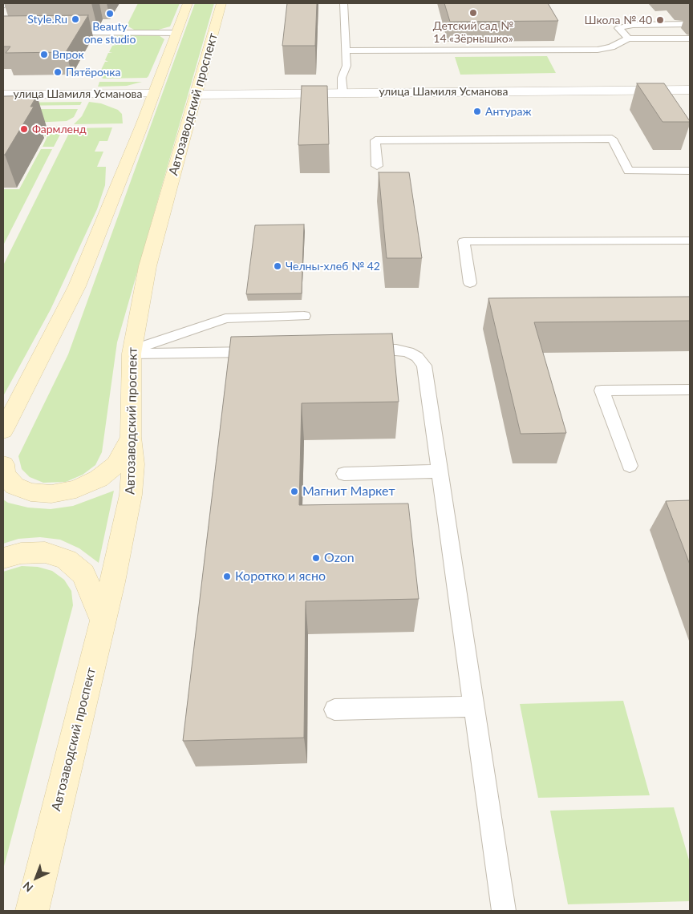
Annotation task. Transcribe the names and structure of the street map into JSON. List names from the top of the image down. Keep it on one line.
{"streets":{"street":["улица Шамиля Усманова","Автозаводский проспект"]},"crossings":[["улица Шамиля Усманова","Автозаводский проспект"]],"places":["Детский сад № 14 «Зёрнышко»","Beauty one studio","Style.Ru","Школа № 40","Впрок","Пятёрочка","Антураж","Фармленд","Челны-хлеб № 42","Магнит Маркет","Ozon","Коротко и ясно"],"north":"bottom left"}
